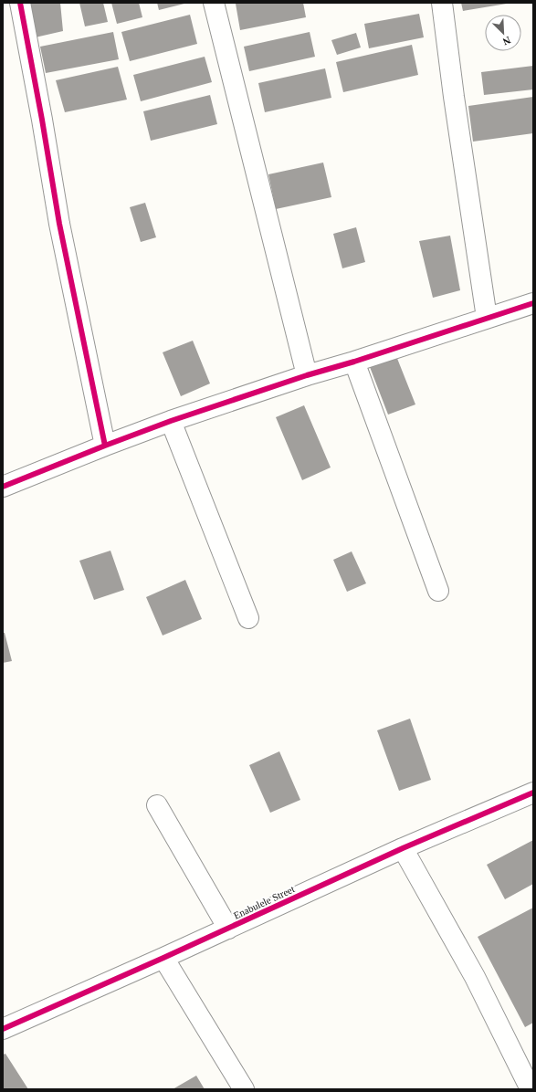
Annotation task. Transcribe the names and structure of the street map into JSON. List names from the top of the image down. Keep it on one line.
{"streets":{"street":["Enabulele Street"]},"north":"bottom right"}
